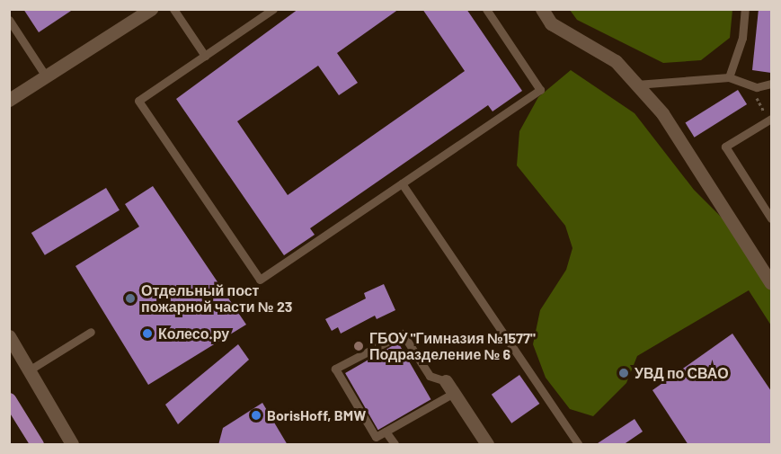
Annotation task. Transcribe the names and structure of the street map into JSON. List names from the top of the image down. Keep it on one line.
{"places":["Отдельный пост пожарной части № 23","Колесо.ру","ГБОУ \"Гимназия №1577\" Подразделение № 6","УВД по СВАО","BorisHoff, BMW"]}
